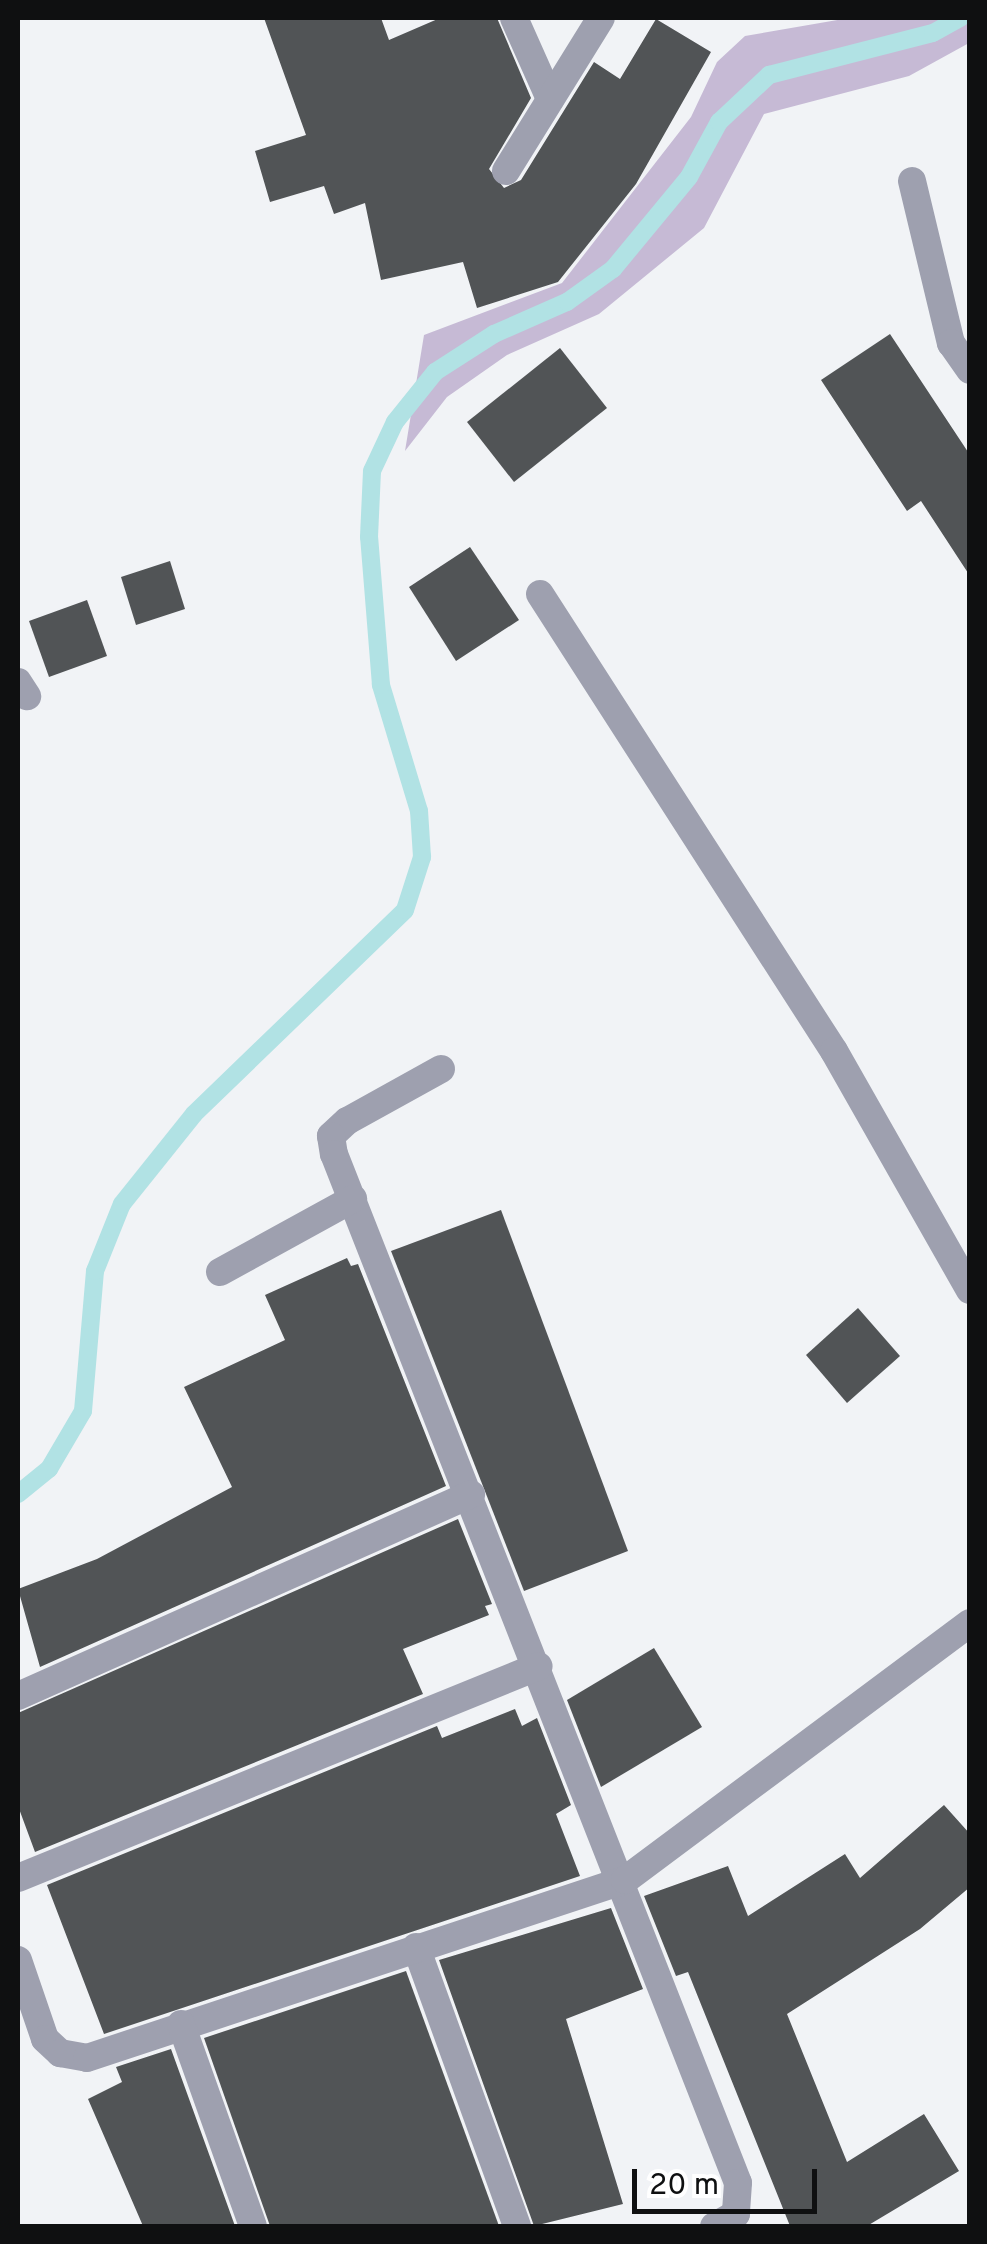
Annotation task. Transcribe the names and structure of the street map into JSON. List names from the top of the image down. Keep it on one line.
{"scale_bar":"20 m"}
